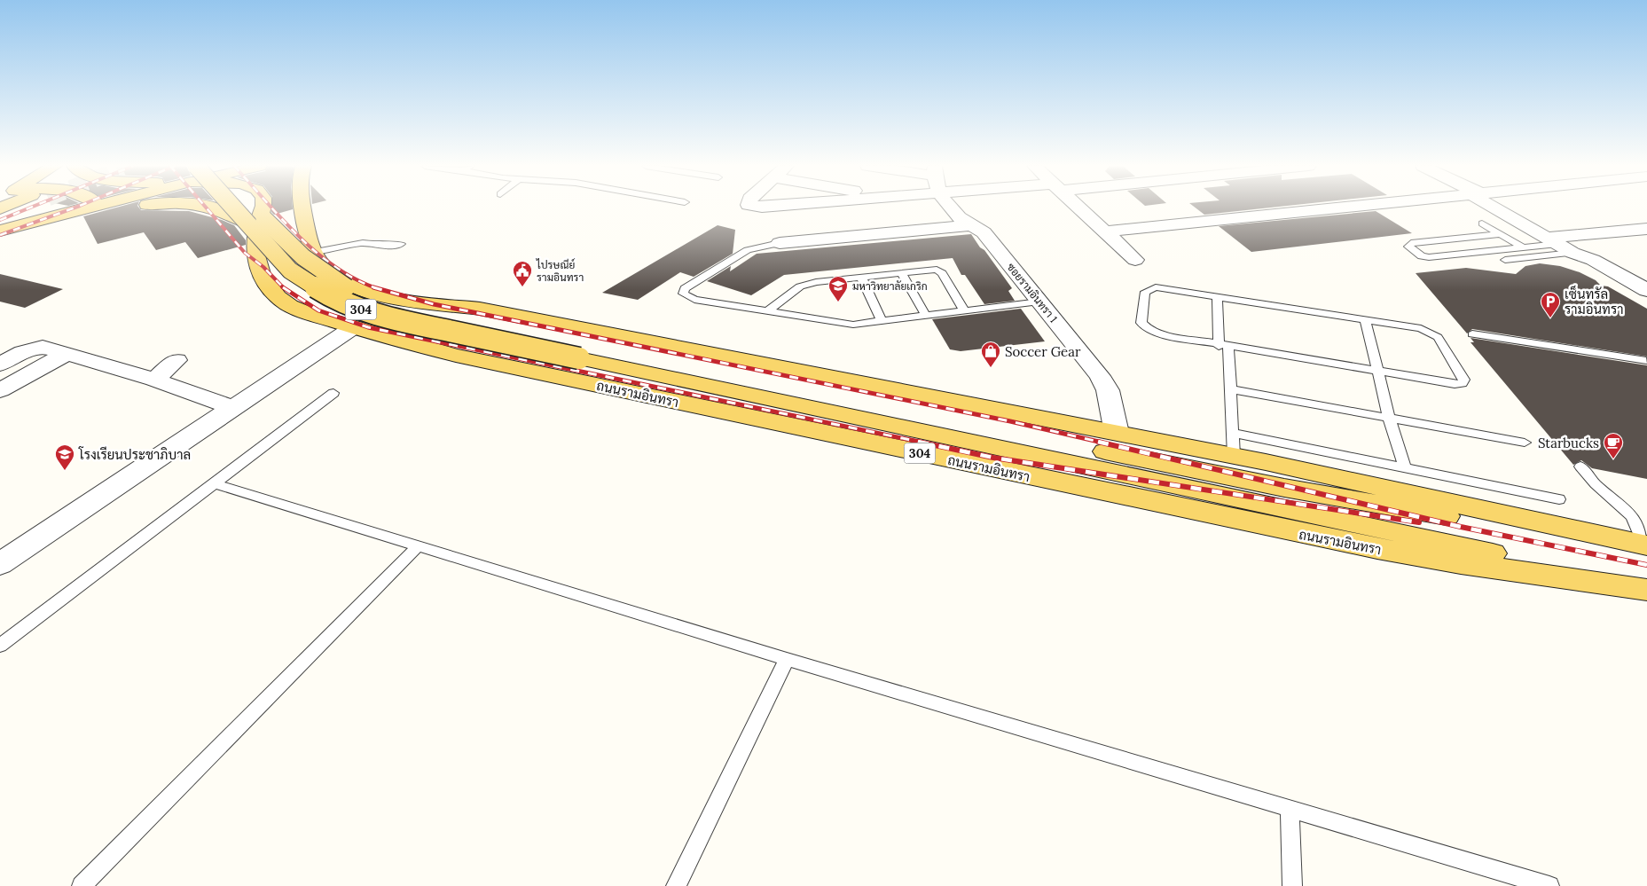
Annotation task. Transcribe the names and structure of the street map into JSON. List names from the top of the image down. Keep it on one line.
{"streets":{"main road":["304","ถนนรามอินทรา"],"street":["ซอยรามอินทรา 1"]},"crossings":[["ซอยรามอินทรา 1","304"],["304","ถนนรามอินทรา"]],"places":{"public building":["ไปรษณีย์ รามอินทรา"],"school or university":["มหาวิทยาลัยเกริก","โรงเรียนประชาภิบาล"],"parking":["เซ็นทรัล รามอินทรา"],"shop":["Soccer Gear"],"cafe":["Starbucks"]}}
